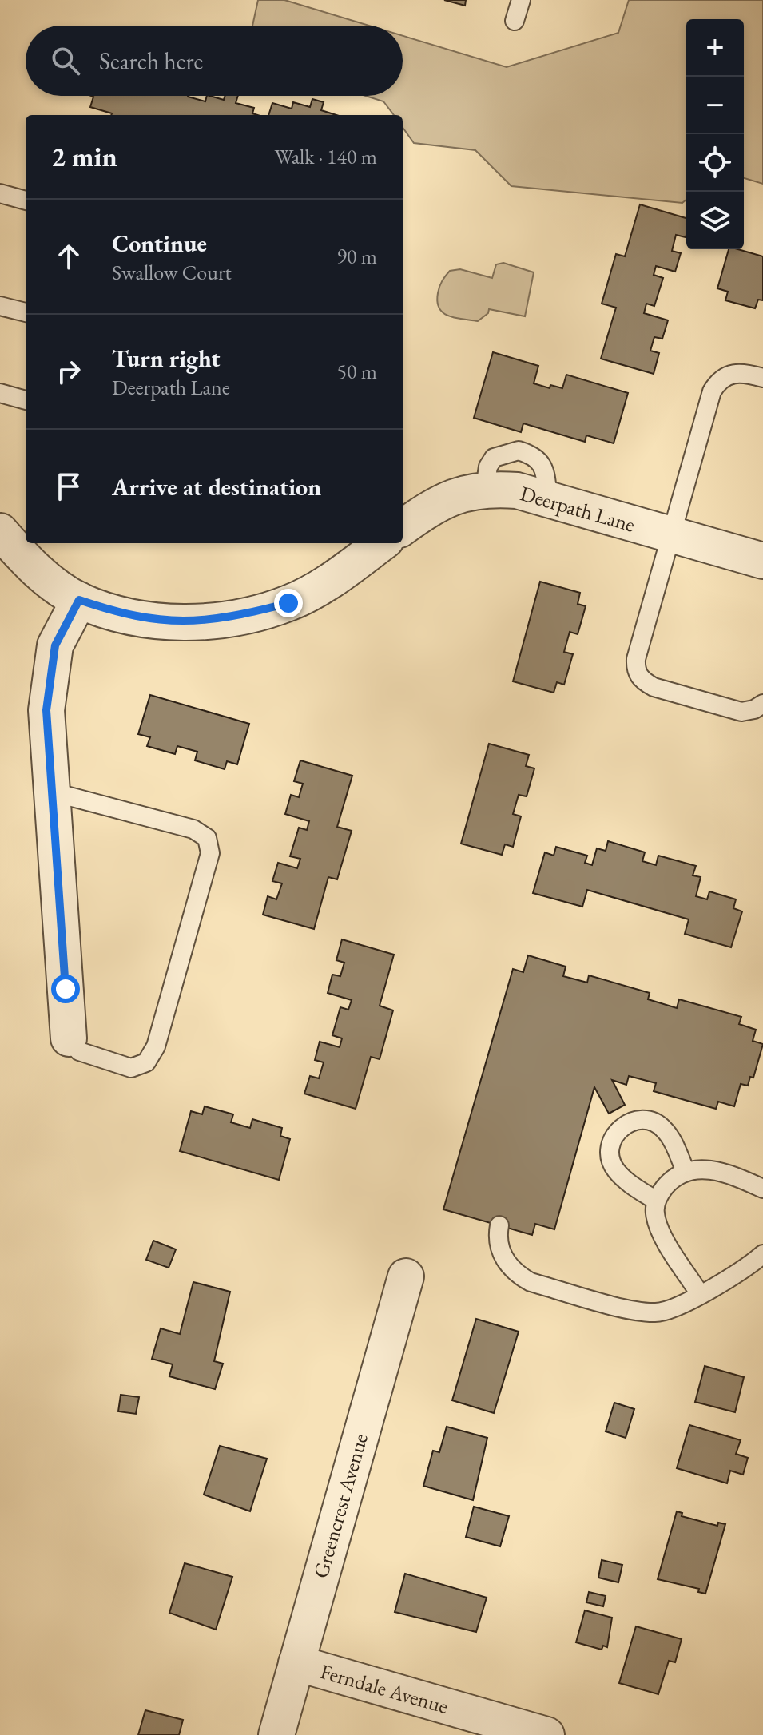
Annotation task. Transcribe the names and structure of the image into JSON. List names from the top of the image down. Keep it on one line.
{"streets":{"street":["Deerpath Lane","Greencrest Avenue","Ferndale Avenue"]},"crossings":[["Greencrest Avenue","Ferndale Avenue"]],"page":{"map_buttons":["+","−"],"search":"Search here","heading":["2 min","Walk · 140 m"],"list":[["Continue","Swallow Court","90 m"],["Turn right","Deerpath Lane","50 m"],"Arrive at destination"]}}
